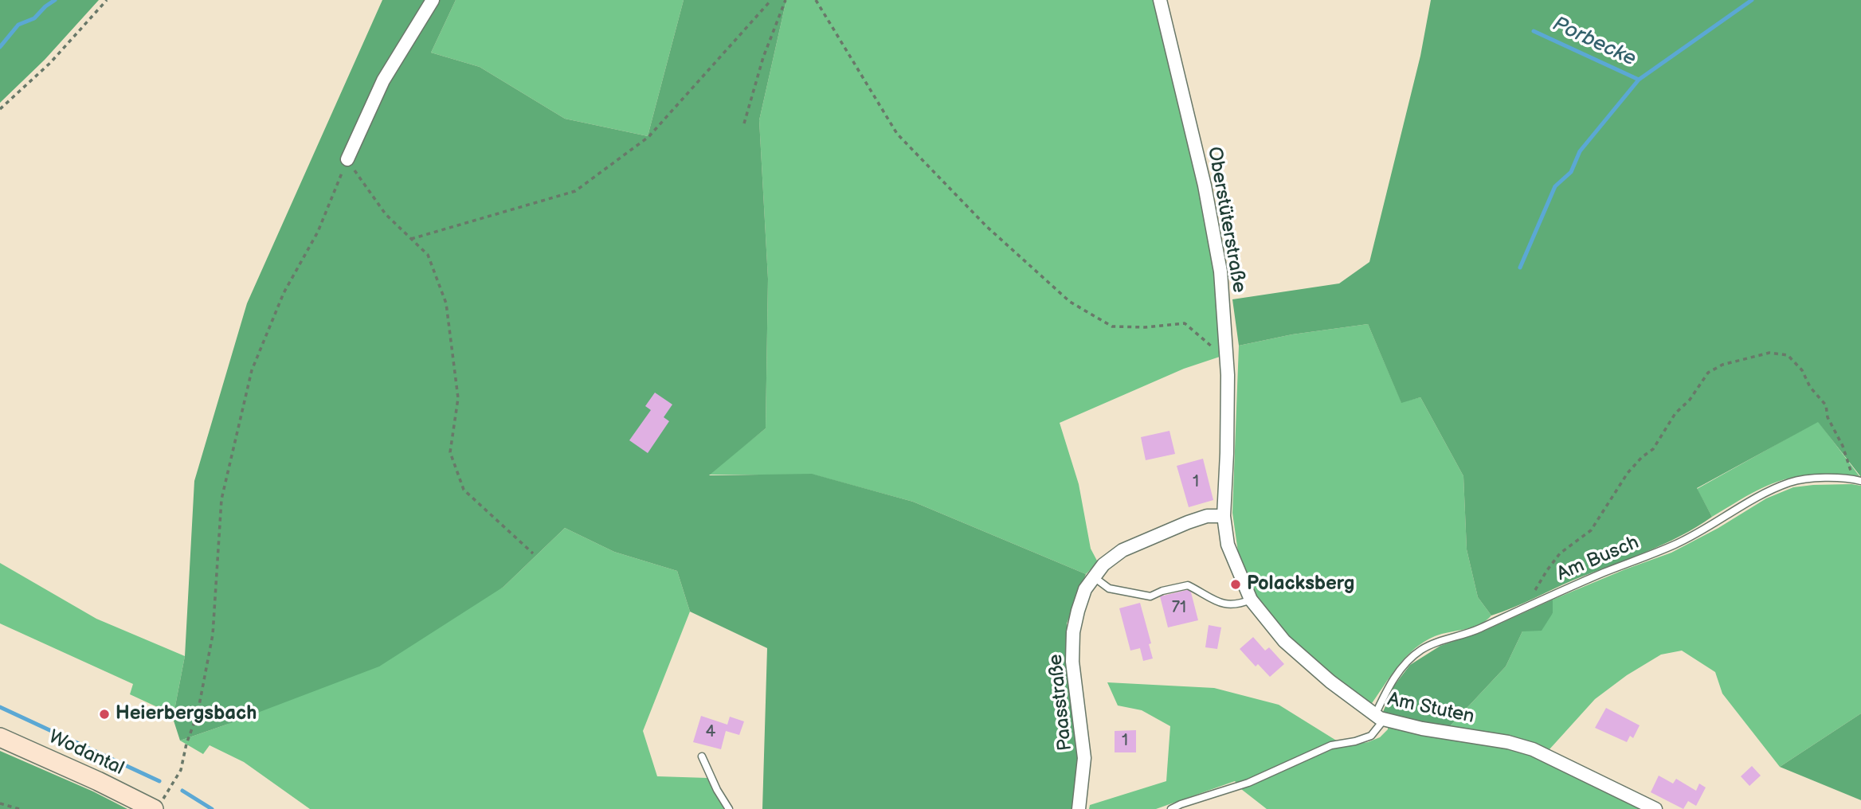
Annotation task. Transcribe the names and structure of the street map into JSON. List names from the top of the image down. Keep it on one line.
{"streets":{"main road":["Wodantal"],"street":["Oberstüterstraße","Paasstraße","Am Stuten"],"lane":["Am Busch"]},"crossings":[["Oberstüterstraße","Paasstraße"],["Oberstüterstraße","Am Stuten"],["Am Busch","Am Stuten"],["Paasstraße","Am Stuten"]],"water":["Porbecke"],"places":["Polacksberg","Heierbergsbach"],"house_numbers":["1","71","4","1"]}
